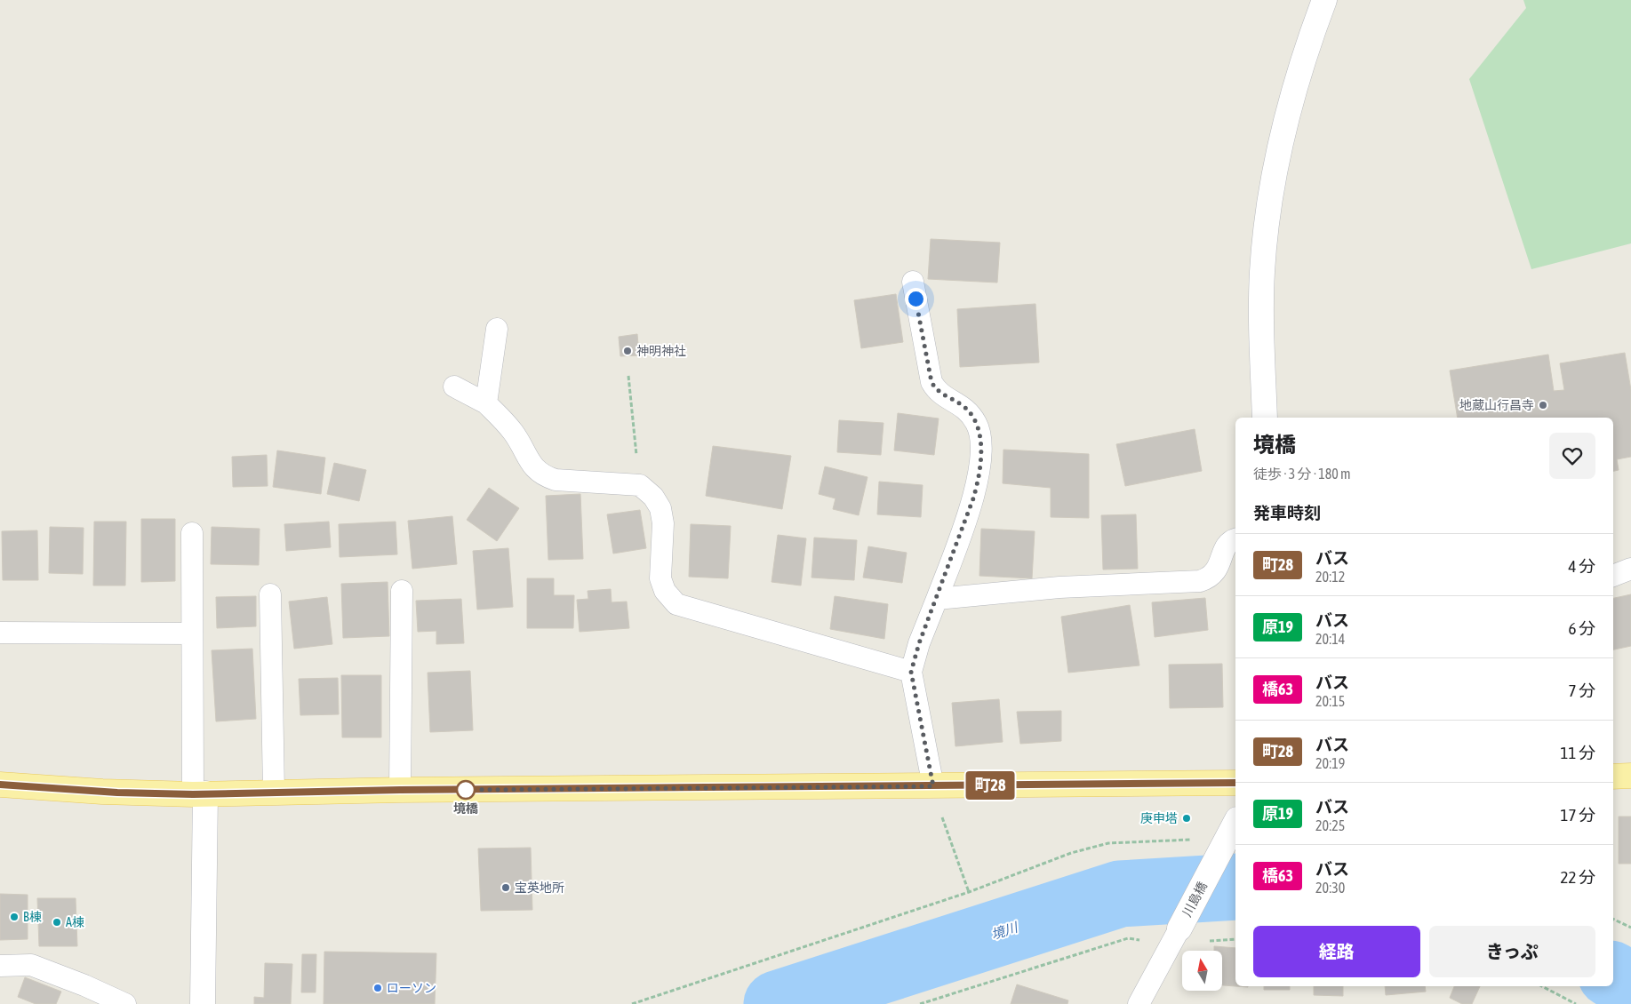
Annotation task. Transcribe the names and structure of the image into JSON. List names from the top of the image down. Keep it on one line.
{"streets":{"street":["川島橋"]},"water":["境川"],"places":["神明神社","地蔵山行昌寺","境橋","庚申塔","宝英地所","B棟","A棟","ローソン"],"lines":["bus line 町28"],"north":"top","page":{"on_map":"町28","heading":[["境橋","徒歩 · 3 分 · 180 m"],"発車時刻"],"list":[{"mark":"町28","name":"バス","note":"20:12","value":"4 分"},{"mark":"原19","name":"バス","note":"20:14","value":"6 分"},{"mark":"橋63","name":"バス","note":"20:15","value":"7 分"},{"mark":"町28","name":"バス","note":"20:19","value":"11 分"},{"mark":"原19","name":"バス","note":"20:25","value":"17 分"},{"mark":"橋63","name":"バス","note":"20:30","value":"22 分"}],"buttons":["経路","きっぷ"]}}
